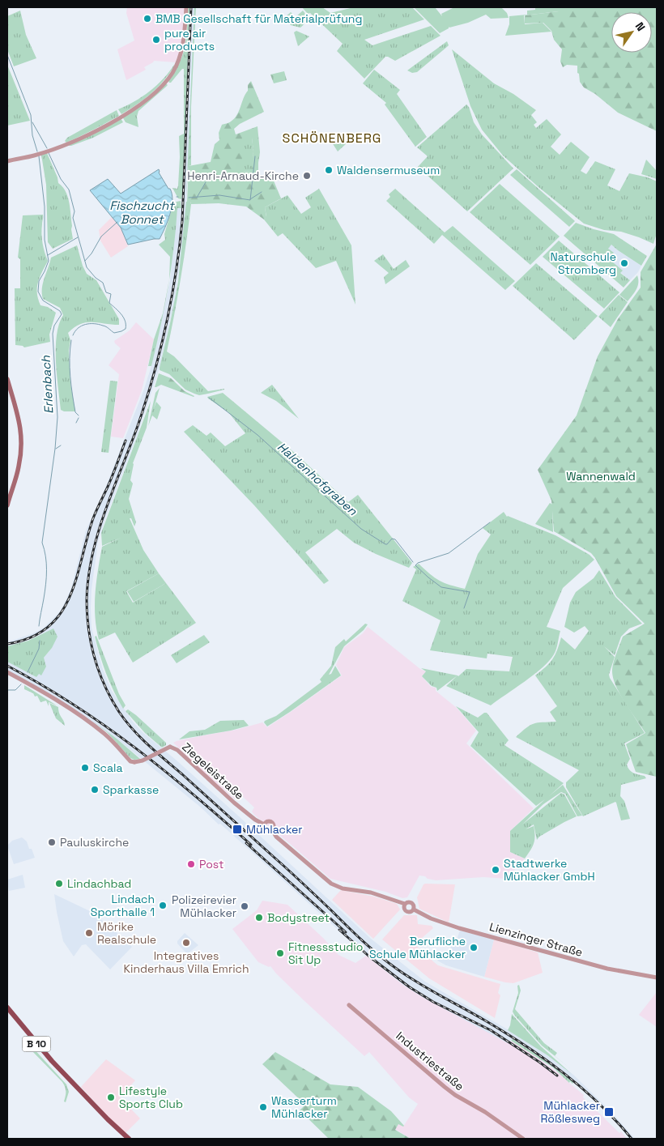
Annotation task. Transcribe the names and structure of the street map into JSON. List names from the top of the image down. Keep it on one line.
{"streets":{"main road":["B 10"],"street":["Ziegeleistraße","Lienzinger Straße","Industriestraße"]},"crossings":[["Ziegeleistraße","Lienzinger Straße"]],"districts":["SCHÖNENBERG"],"water":["Fischzucht Bonnet","Erlenbach","Haldenhofgraben"],"parks":["Wannenwald"],"places":{"other":["BMB Gesellschaft für Materialprüfung","pure air products","Waldensermuseum","Henri-Arnaud-Kirche","Naturschule Stromberg","Scala","Sparkasse","Pauluskirche","Post","Stadtwerke Mühlacker GmbH","Lindachbad","Lindach Sporthalle 1","Polizeirevier Mühlacker","Bodystreet","Mörike Realschule","Integratives Kinderhaus Villa Emrich","Berufliche Schule Mühlacker","Fitnessstudio Sit Up","Lifestyle Sports Club","Wasserturm Mühlacker"],"transit":["Mühlacker","Mühlacker Rößlesweg"]},"north":"top right"}
